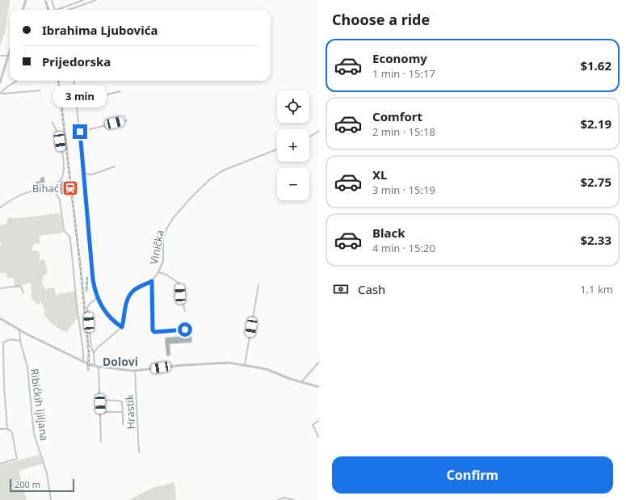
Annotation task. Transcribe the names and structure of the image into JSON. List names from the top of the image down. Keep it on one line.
{"streets":{"street":["Vinička","Ribićkih ljiljana","Hrastik"]},"districts":["Dolovi"],"places":{"station":["Bihać"]},"scale_bar":"200 m","page":{"heading":"Choose a ride","banner":["Ibrahima Ljubovića","Prijedorska"],"list":[{"name":"Economy","note":"1 min · 15:17","value":"$1.62"},{"name":"Comfort","note":"2 min · 15:18","value":"$2.19"},{"name":"XL","note":"3 min · 15:19","value":"$2.75"},{"name":"Black","note":"4 min · 15:20","value":"$2.33"}],"bubble":"3 min","map_buttons":["+","−"],"pay":["Cash","1.1 km"],"buttons":"Confirm","scale":"200 m"}}
